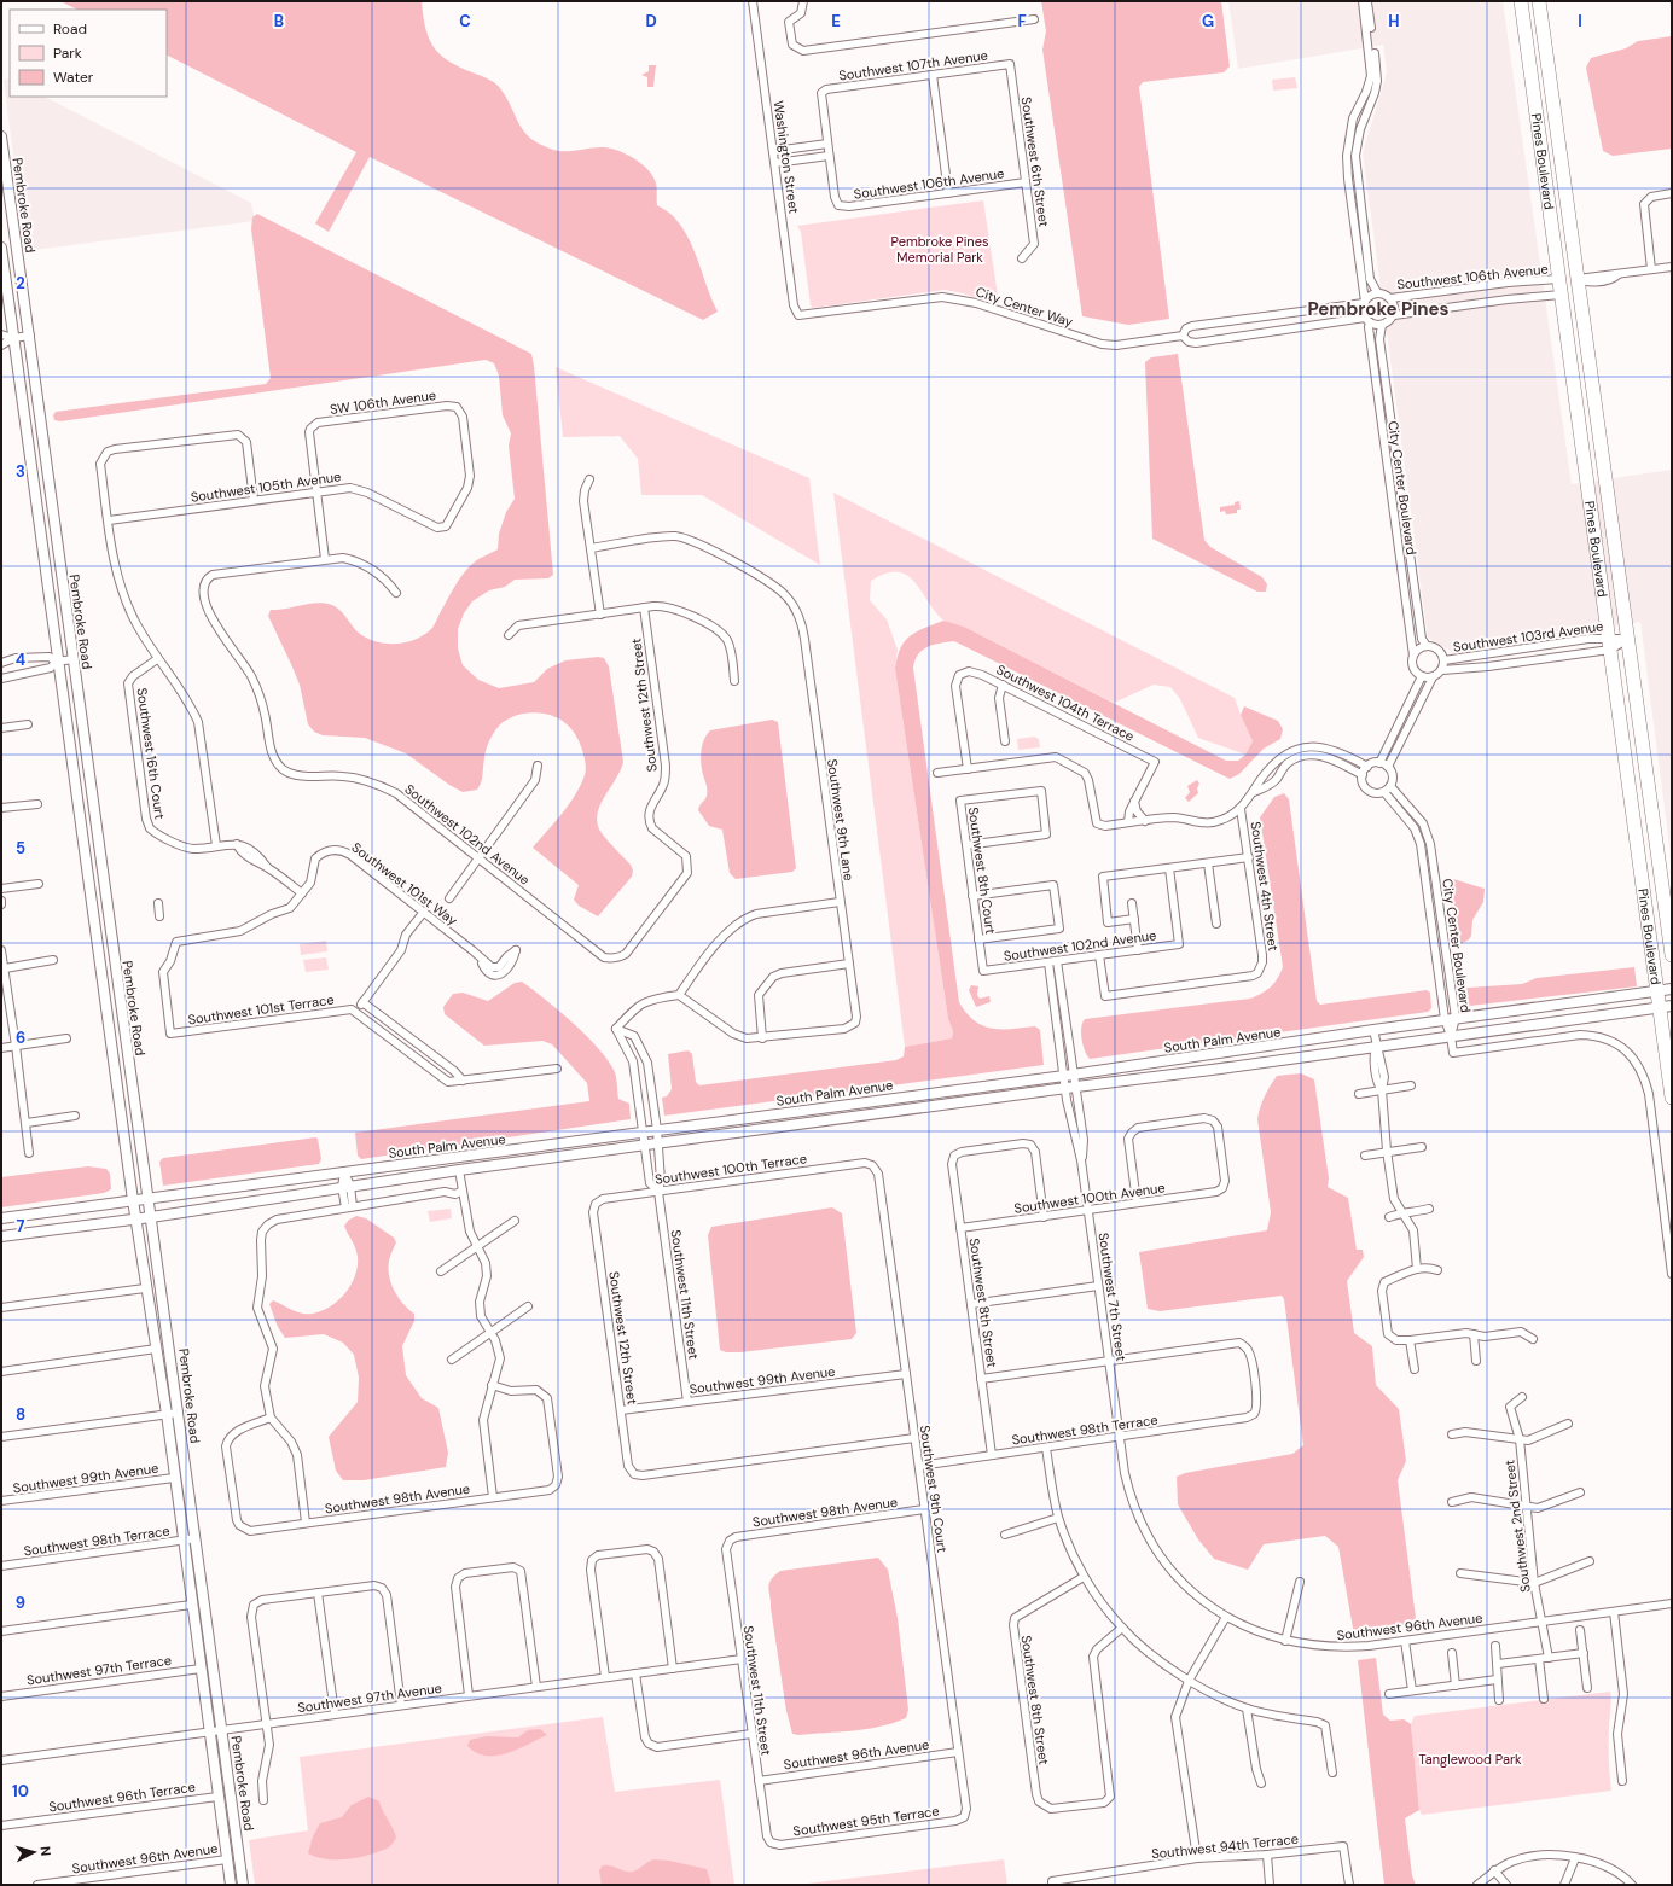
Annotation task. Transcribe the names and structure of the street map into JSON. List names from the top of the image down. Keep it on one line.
{"streets":{"highway":["Pines Boulevard"],"main road":["Pembroke Road","South Palm Avenue"],"street":["Southwest 107th Avenue","Washington Street","Southwest 6th Street","Southwest 106th Avenue","City Center Way","SW 106th Avenue","Southwest 105th Avenue","City Center Boulevard","Southwest 103rd Avenue","Southwest 104th Terrace","Southwest 12th Street","Southwest 16th Court","Southwest 9th Lane","Southwest 102nd Avenue","Southwest 8th Court","Southwest 101st Way","Southwest 4th Street","Southwest 101st Terrace","Southwest 100th Terrace","Southwest 100th Avenue","Southwest 11th Street","Southwest 7th Street","Southwest 8th Street","Southwest 99th Avenue","Southwest 98th Terrace","Southwest 9th Court","Southwest 98th Avenue","Southwest 2nd Street","Southwest 96th Avenue","Southwest 97th Terrace","Southwest 97th Avenue","Southwest 96th Terrace","Southwest 95th Terrace","Southwest 94th Terrace"]},"crossings":[["Southwest 107th Avenue","Southwest 6th Street"],["Washington Street","City Center Way"],["Southwest 6th Street","Southwest 106th Avenue"],["Pines Boulevard","Southwest 106th Avenue"],["Pines Boulevard","Southwest 103rd Avenue"],["Pines Boulevard","South Palm Avenue"],["Southwest 106th Avenue","City Center Boulevard"],["Pembroke Road","South Palm Avenue"],["Pembroke Road","Southwest 99th Avenue"],["Pembroke Road","Southwest 98th Terrace"],["Pembroke Road","Southwest 96th Avenue"],["Pembroke Road","Southwest 97th Terrace"],["Pembroke Road","Southwest 97th Avenue"],["Pembroke Road","Southwest 96th Terrace"],["SW 106th Avenue","Southwest 105th Avenue"],["City Center Boulevard","Southwest 103rd Avenue"],["City Center Boulevard","South Palm Avenue"],["Southwest 12th Street","Southwest 102nd Avenue"],["Southwest 12th Street","Southwest 100th Terrace"],["Southwest 12th Street","Southwest 99th Avenue"],["Southwest 12th Street","Southwest 9th Court"],["Southwest 102nd Avenue","Southwest 8th Court"],["Southwest 102nd Avenue","Southwest 4th Street"],["Southwest 102nd Avenue","Southwest 7th Street"],["Southwest 101st Way","Southwest 101st Terrace"],["South Palm Avenue","Southwest 11th Street"],["South Palm Avenue","Southwest 7th Street"],["Southwest 100th Terrace","Southwest 11th Street"],["Southwest 100th Terrace","Southwest 9th Court"],["Southwest 100th Avenue","Southwest 7th Street"],["Southwest 100th Avenue","Southwest 8th Street"],["Southwest 11th Street","Southwest 99th Avenue"],["Southwest 11th Street","Southwest 98th Avenue"],["Southwest 11th Street","Southwest 96th Avenue"],["Southwest 11th Street","Southwest 97th Avenue"],["Southwest 11th Street","Southwest 95th Terrace"],["Southwest 7th Street","Southwest 98th Terrace"],["Southwest 7th Street","Southwest 96th Avenue"],["Southwest 8th Street","Southwest 98th Terrace"],["Southwest 99th Avenue","Southwest 9th Court"],["Southwest 98th Terrace","Southwest 9th Court"],["Southwest 98th Terrace","Southwest 96th Avenue"],["Southwest 9th Court","Southwest 98th Avenue"],["Southwest 9th Court","Southwest 96th Avenue"],["Southwest 9th Court","Southwest 95th Terrace"],["Southwest 2nd Street","Southwest 96th Avenue"]],"districts":["Pembroke Pines"],"parks":["Pembroke Pines Memorial Park","Tanglewood Park"],"legend":["Road","Park","Water"],"north":"right","grid":{"columns":["B","C","D","E","F","G","H","I"],"rows":["2","3","4","5","6","7","8","9","10"]}}
